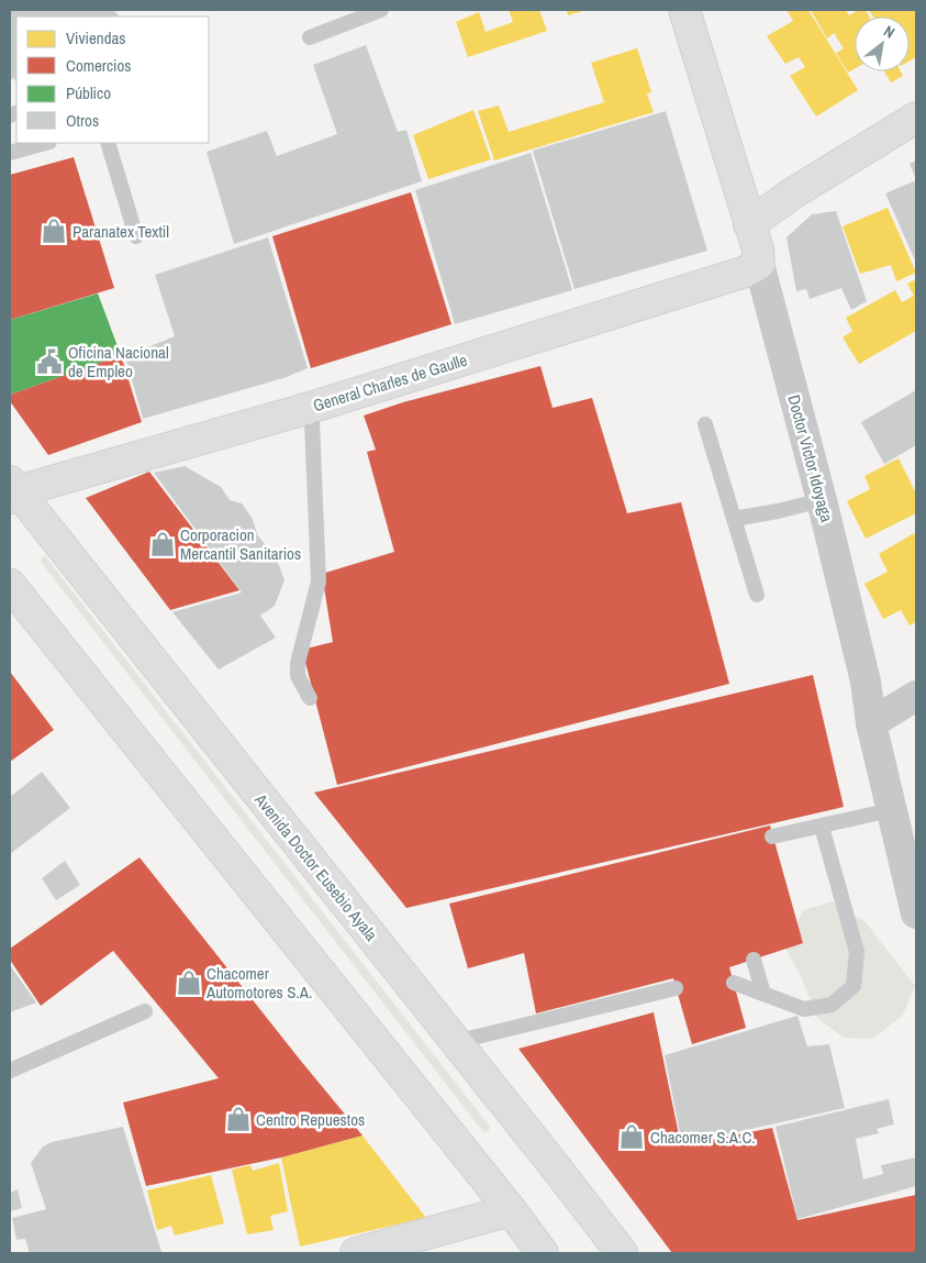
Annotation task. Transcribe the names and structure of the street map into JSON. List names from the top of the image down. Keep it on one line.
{"streets":{"main road":["General Charles de Gaulle","Doctor Victor Idoyaga","Avenida Doctor Eusebio Ayala"]},"crossings":[["General Charles de Gaulle","Doctor Victor Idoyaga"],["General Charles de Gaulle","Avenida Doctor Eusebio Ayala"]],"places":{"shop":["Paranatex Textil","Corporacion Mercantil Sanitarios","Chacomer Automotores S.A.","Centro Repuestos","Chacomer S.A.C."],"public building":["Oficina Nacional de Empleo"]},"legend":["Viviendas","Comercios","Público","Otros"],"north":"top right"}
